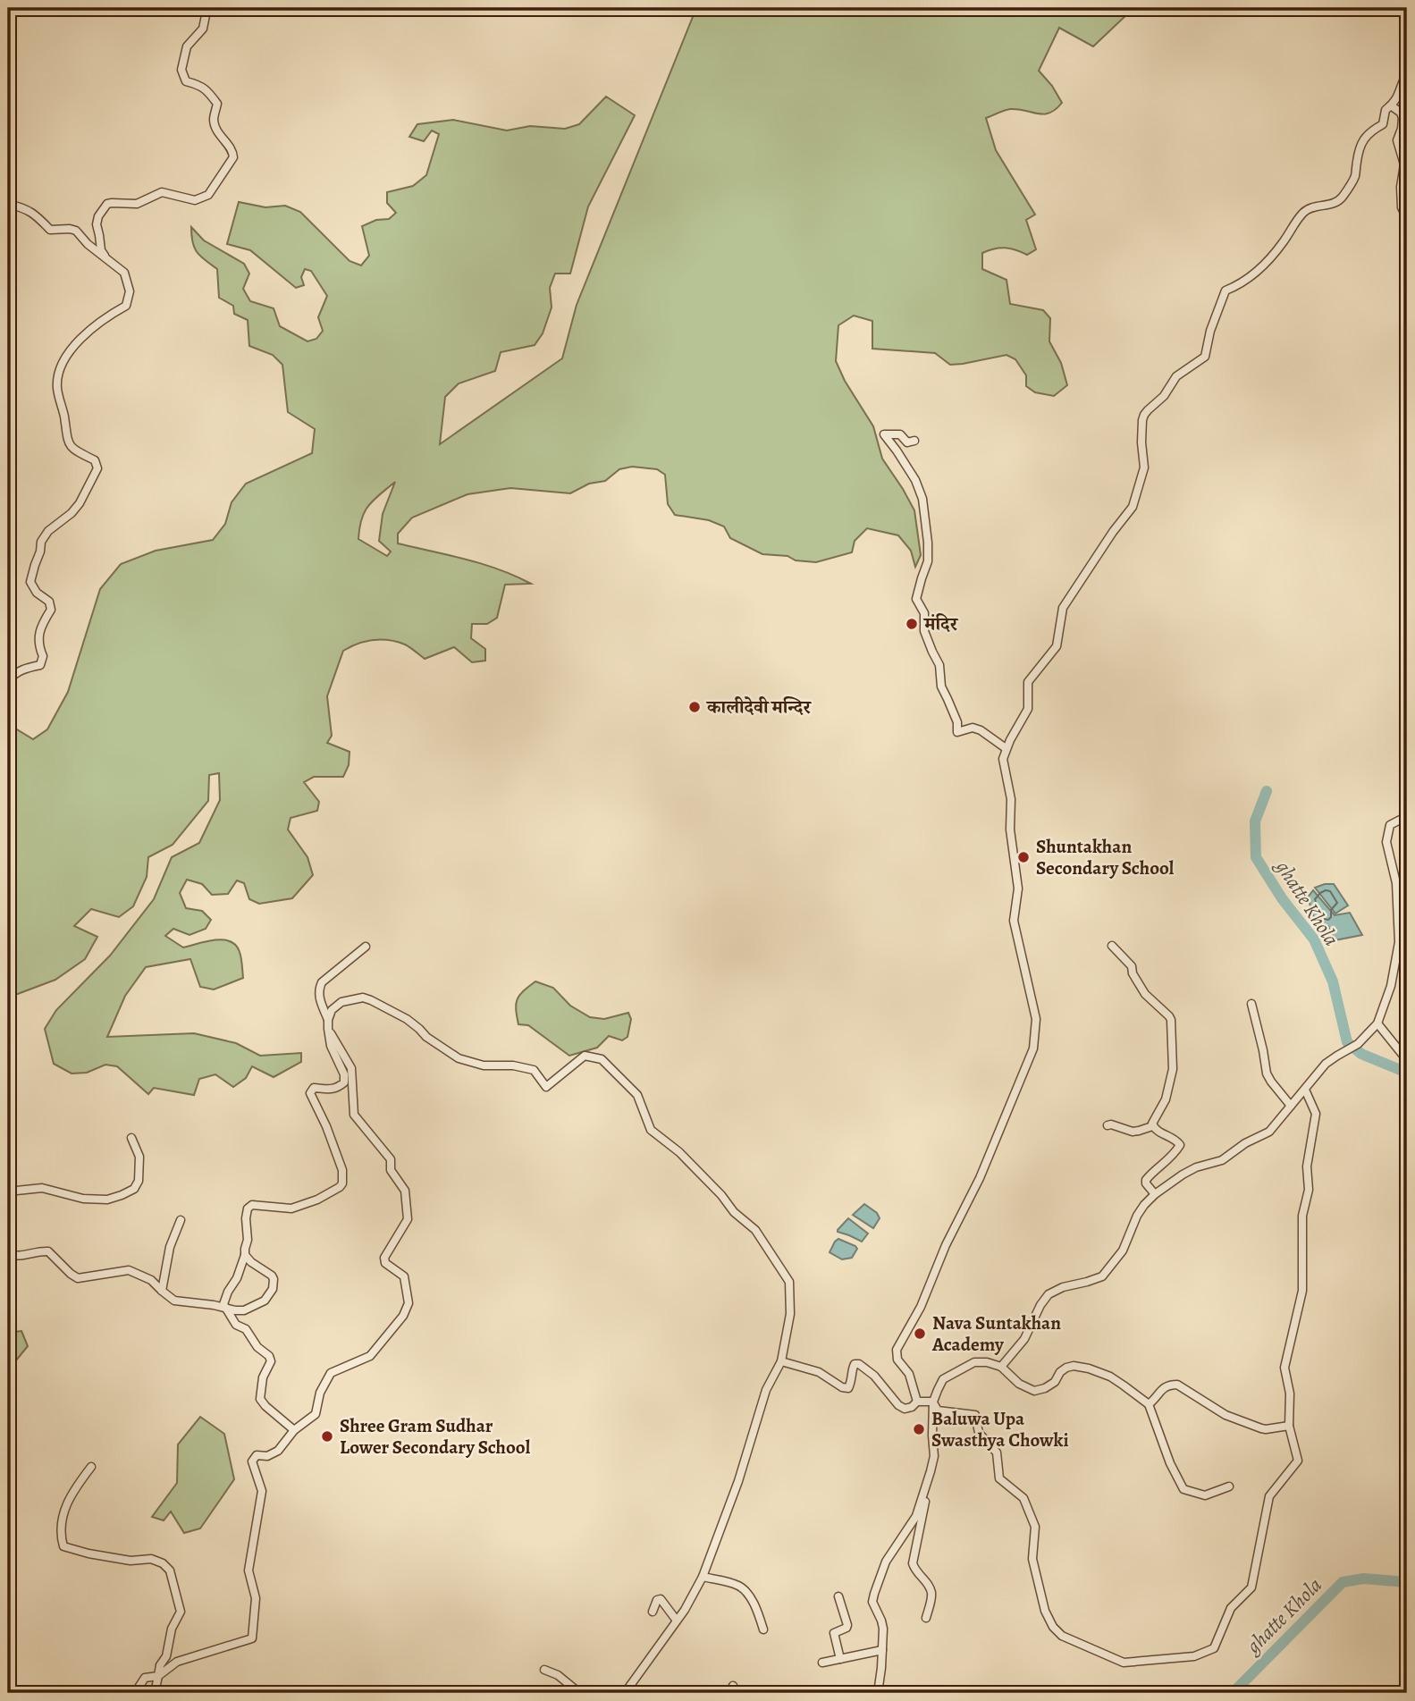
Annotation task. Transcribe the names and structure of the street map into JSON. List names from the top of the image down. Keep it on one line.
{"water":["ghatte Khola"],"places":["मंदिर","कालीदेवी मन्दिर","Shuntakhan Secondary School","Nava Suntakhan Academy","Baluwa Upa Swasthya Chowki","Shree Gram Sudhar Lower Secondary School"]}
